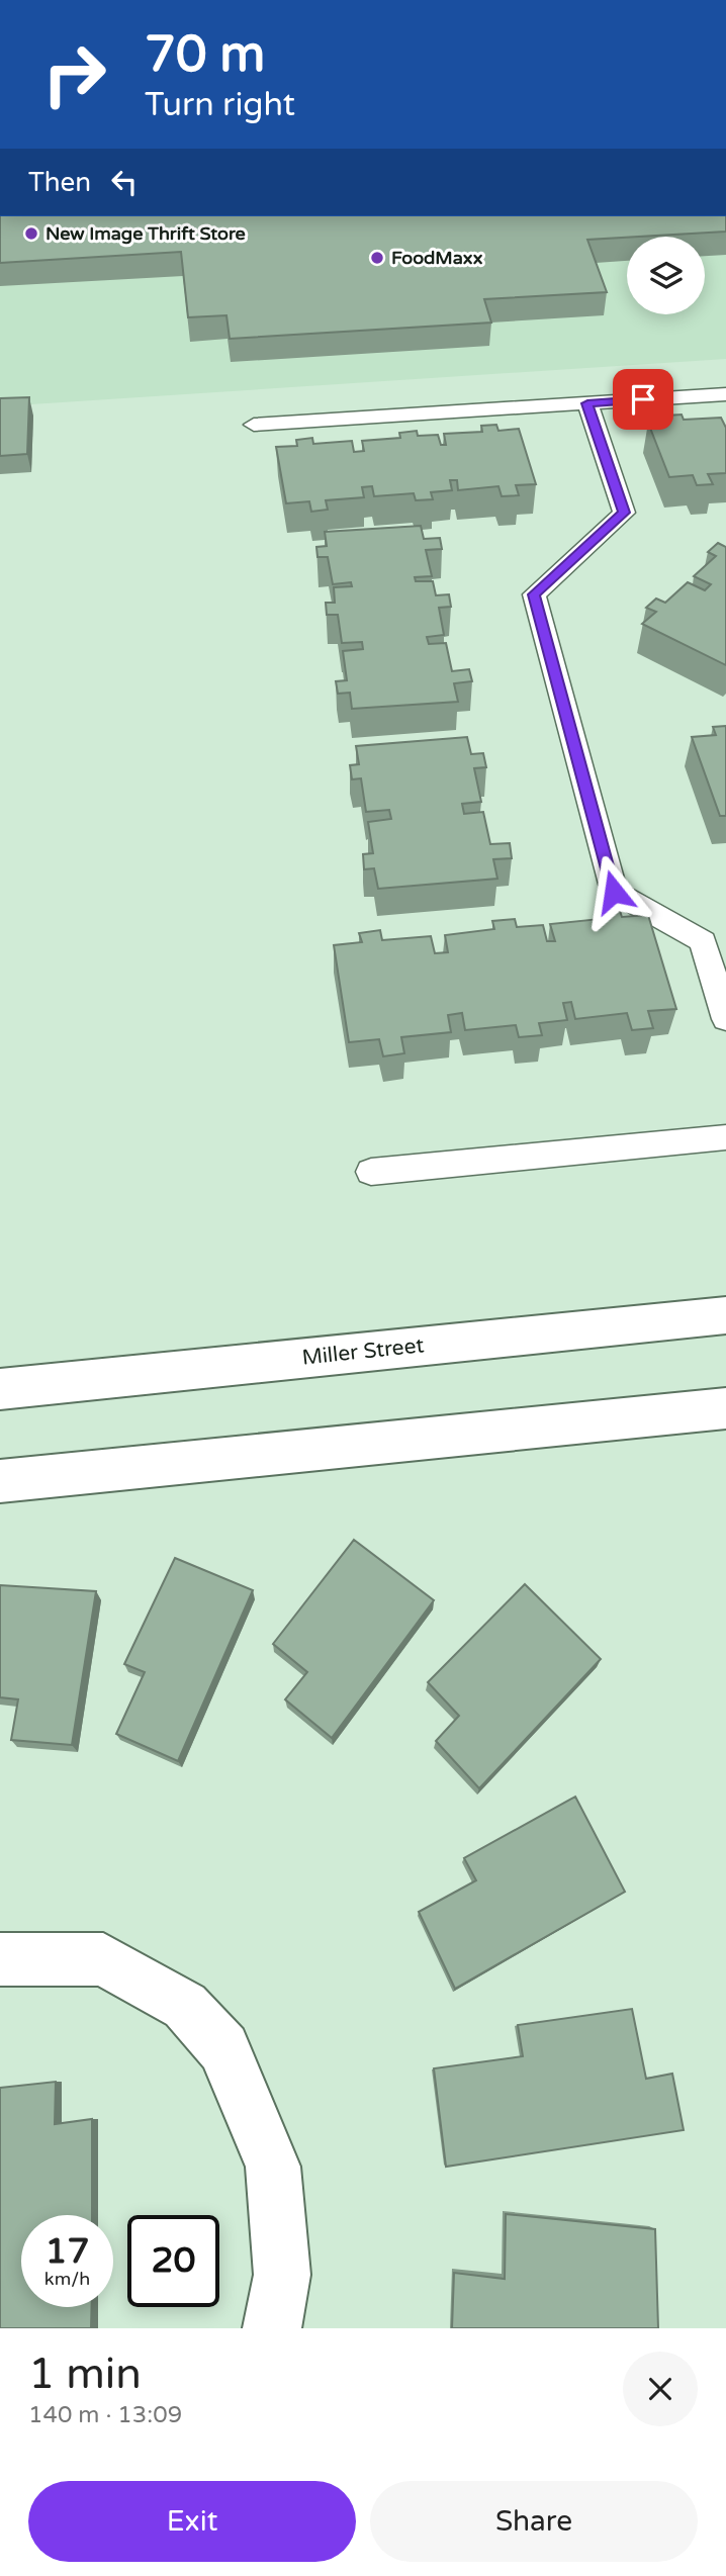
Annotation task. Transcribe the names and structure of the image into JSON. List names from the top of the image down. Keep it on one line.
{"streets":{"street":["Miller Street"]},"places":["New Image Thrift Store","FoodMaxx"],"page":{"turn":["70 m","Turn right"],"then":"Then","speed":"17 km/h","limit":"20","heading":["1 min","140 m · 13:09"],"buttons":["Exit","Share"]}}
